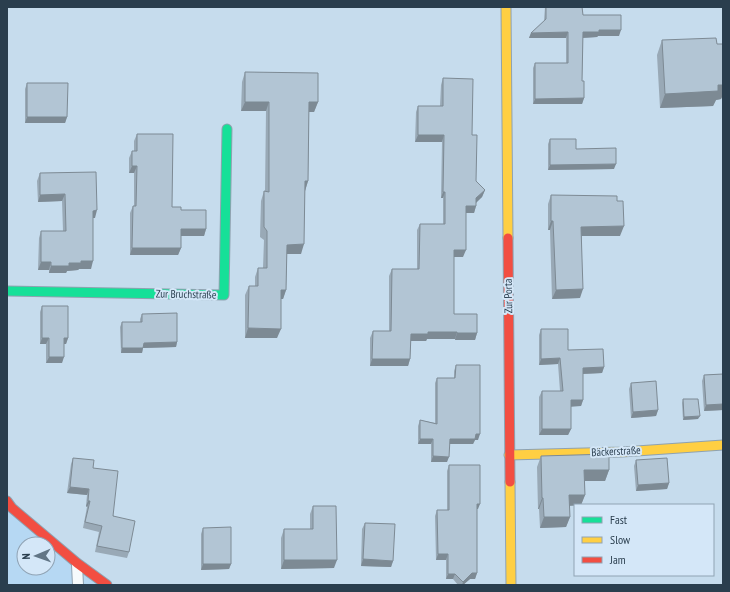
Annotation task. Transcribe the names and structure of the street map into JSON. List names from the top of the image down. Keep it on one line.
{"streets":{"street":["Zur Bruchstraße","Zur Porta","Bäckerstraße"]},"crossings":[["Zur Porta","Bäckerstraße"]],"legend":["Fast","Slow","Jam"],"north":"left"}
